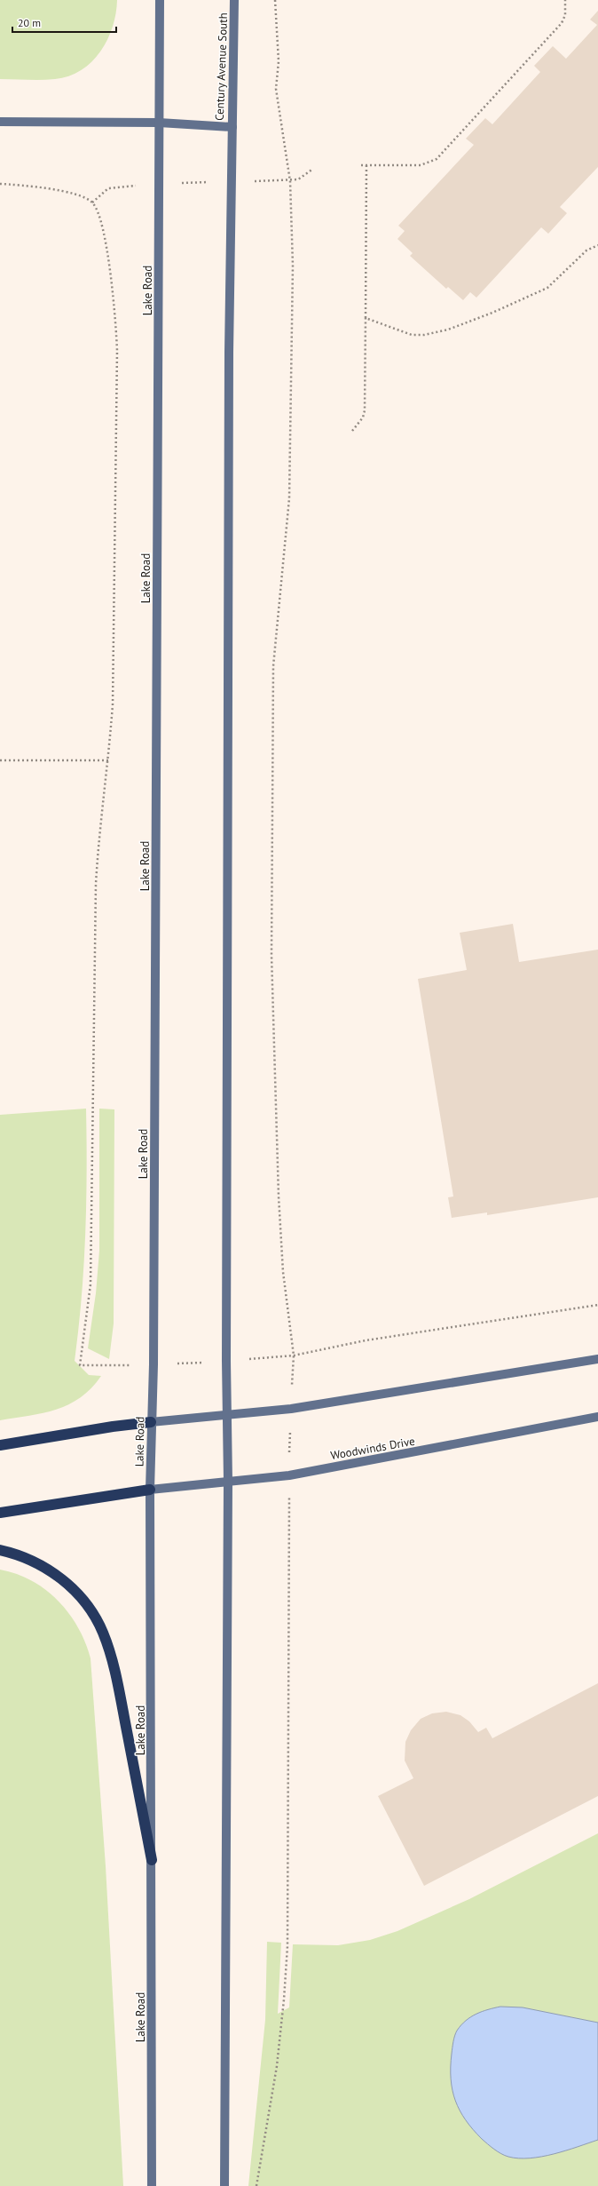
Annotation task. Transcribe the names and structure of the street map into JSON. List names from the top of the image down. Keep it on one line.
{"streets":{"main road":["Century Avenue South","Lake Road","Woodwinds Drive"]},"crossings":[["Century Avenue South","Lake Road"],["Lake Road","Woodwinds Drive"]],"scale_bar":"20 m"}
